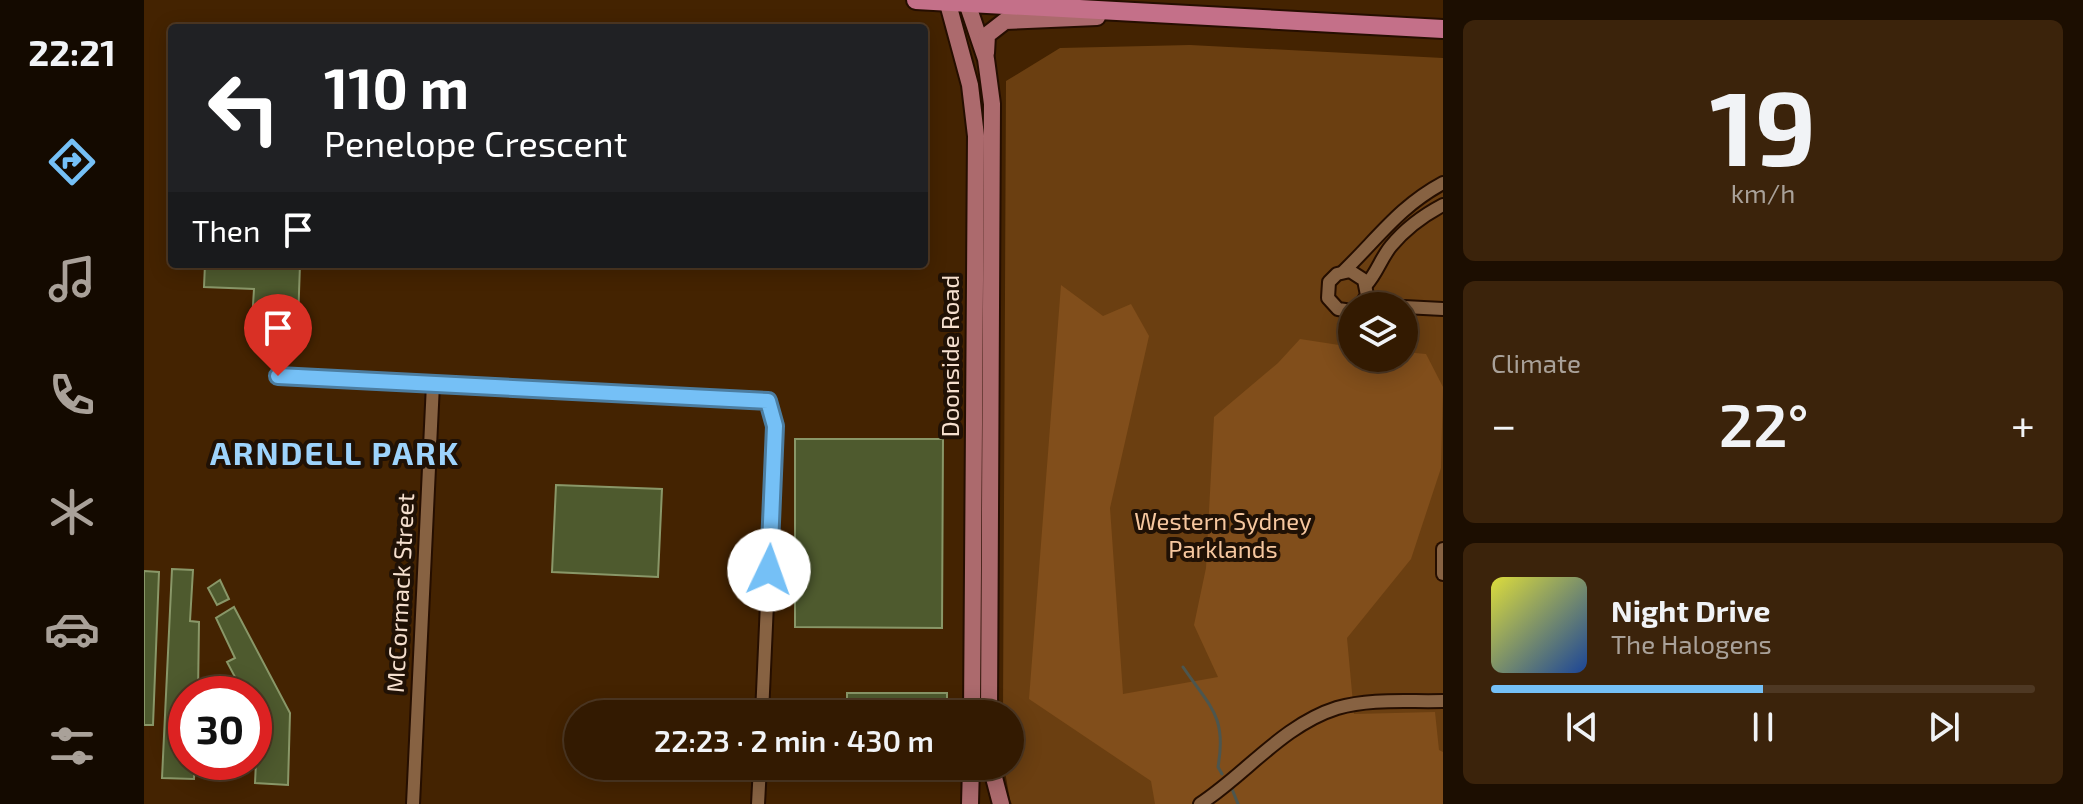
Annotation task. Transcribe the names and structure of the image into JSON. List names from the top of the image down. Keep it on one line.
{"streets":{"main road":["Doonside Road"],"street":["McCormack Street"]},"districts":["ARNDELL PARK"],"parks":["Western Sydney Parklands"],"page":{"tabs":"22:21","tile":[["19","km/h"],"Climate"],"turn":["110 m","Penelope Crescent"],"then":"Then","heat":["−","22°","+"],"song":["Night Drive","The Halogens"],"limit":"30","trip":"22:23 · 2 min · 430 m"}}
